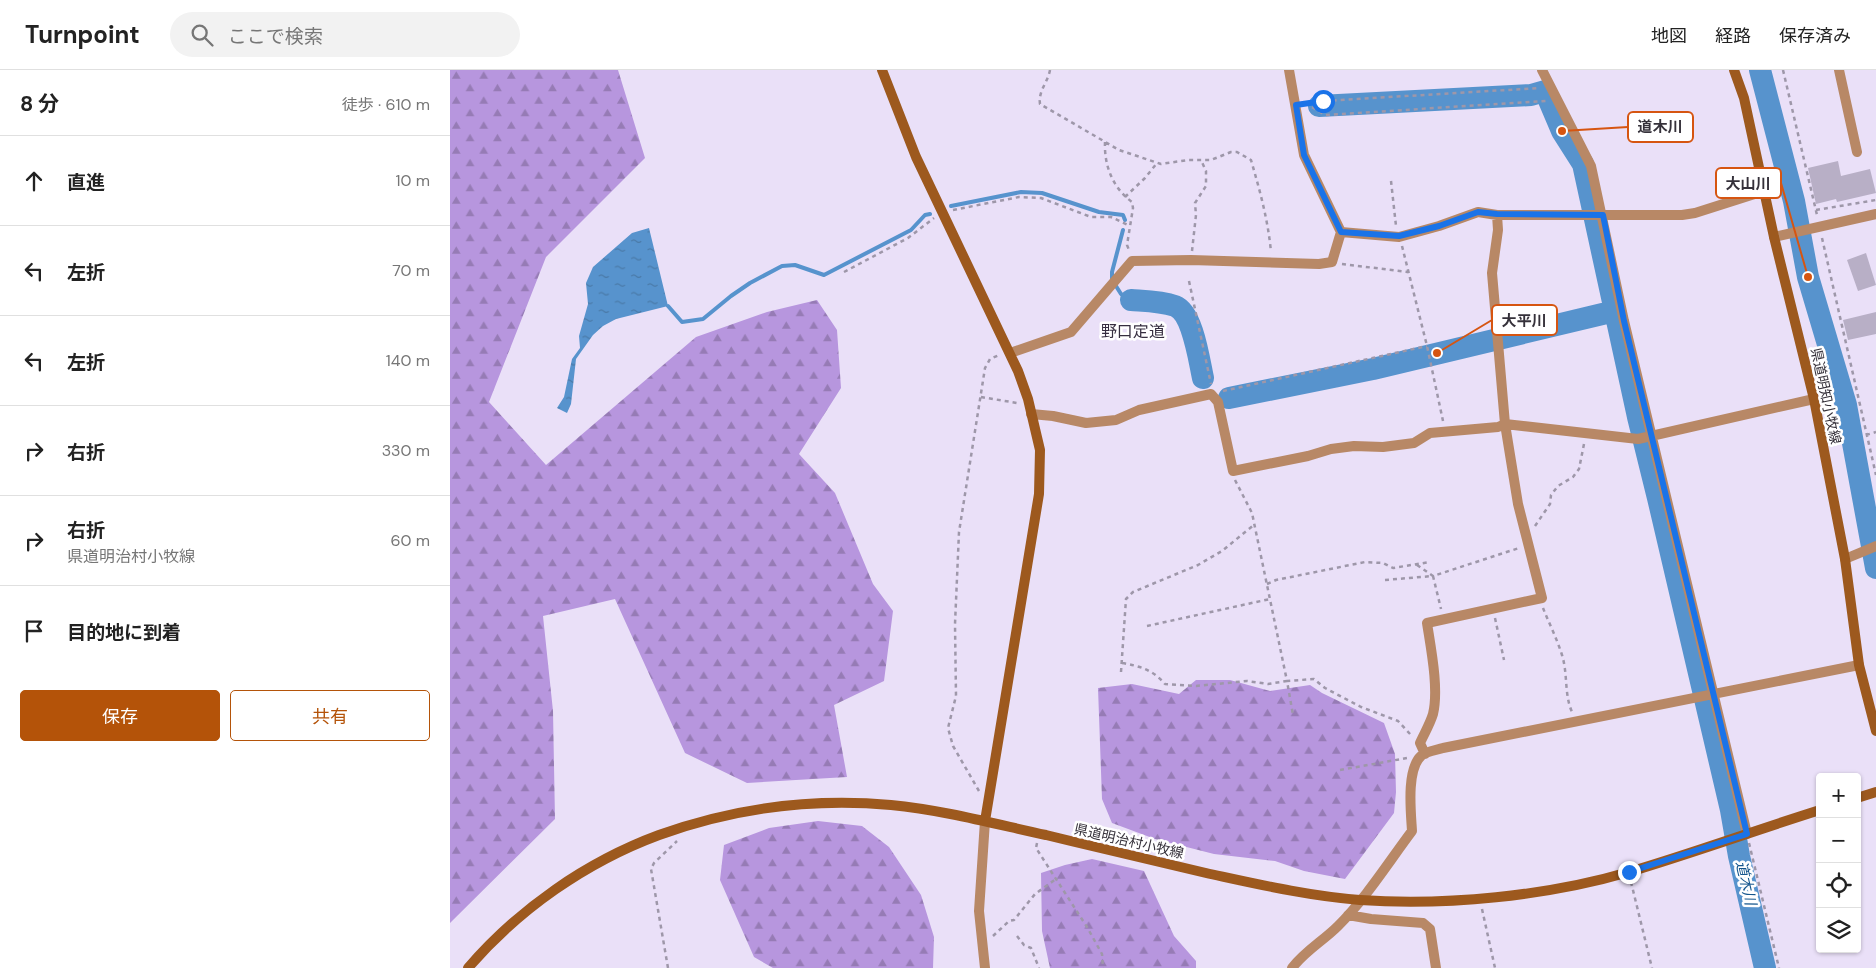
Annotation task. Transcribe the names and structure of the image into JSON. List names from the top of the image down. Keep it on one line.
{"streets":{"main road":["県道明知小牧線","県道明治村小牧線"]},"districts":["野口定道"],"water":["道木川"],"places":["道木川","大山川","大平川"],"page":{"header":"Turnpoint","search":"ここで検索","nav":["地図","経路","保存済み"],"heading":["8 分","徒歩 · 610 m"],"list":[["直進","10 m"],["左折","70 m"],["左折","140 m"],["右折","330 m"],["右折","県道明治村小牧線","60 m"],"目的地に到着"],"buttons":["保存","共有"],"map_buttons":["+","−"]}}
